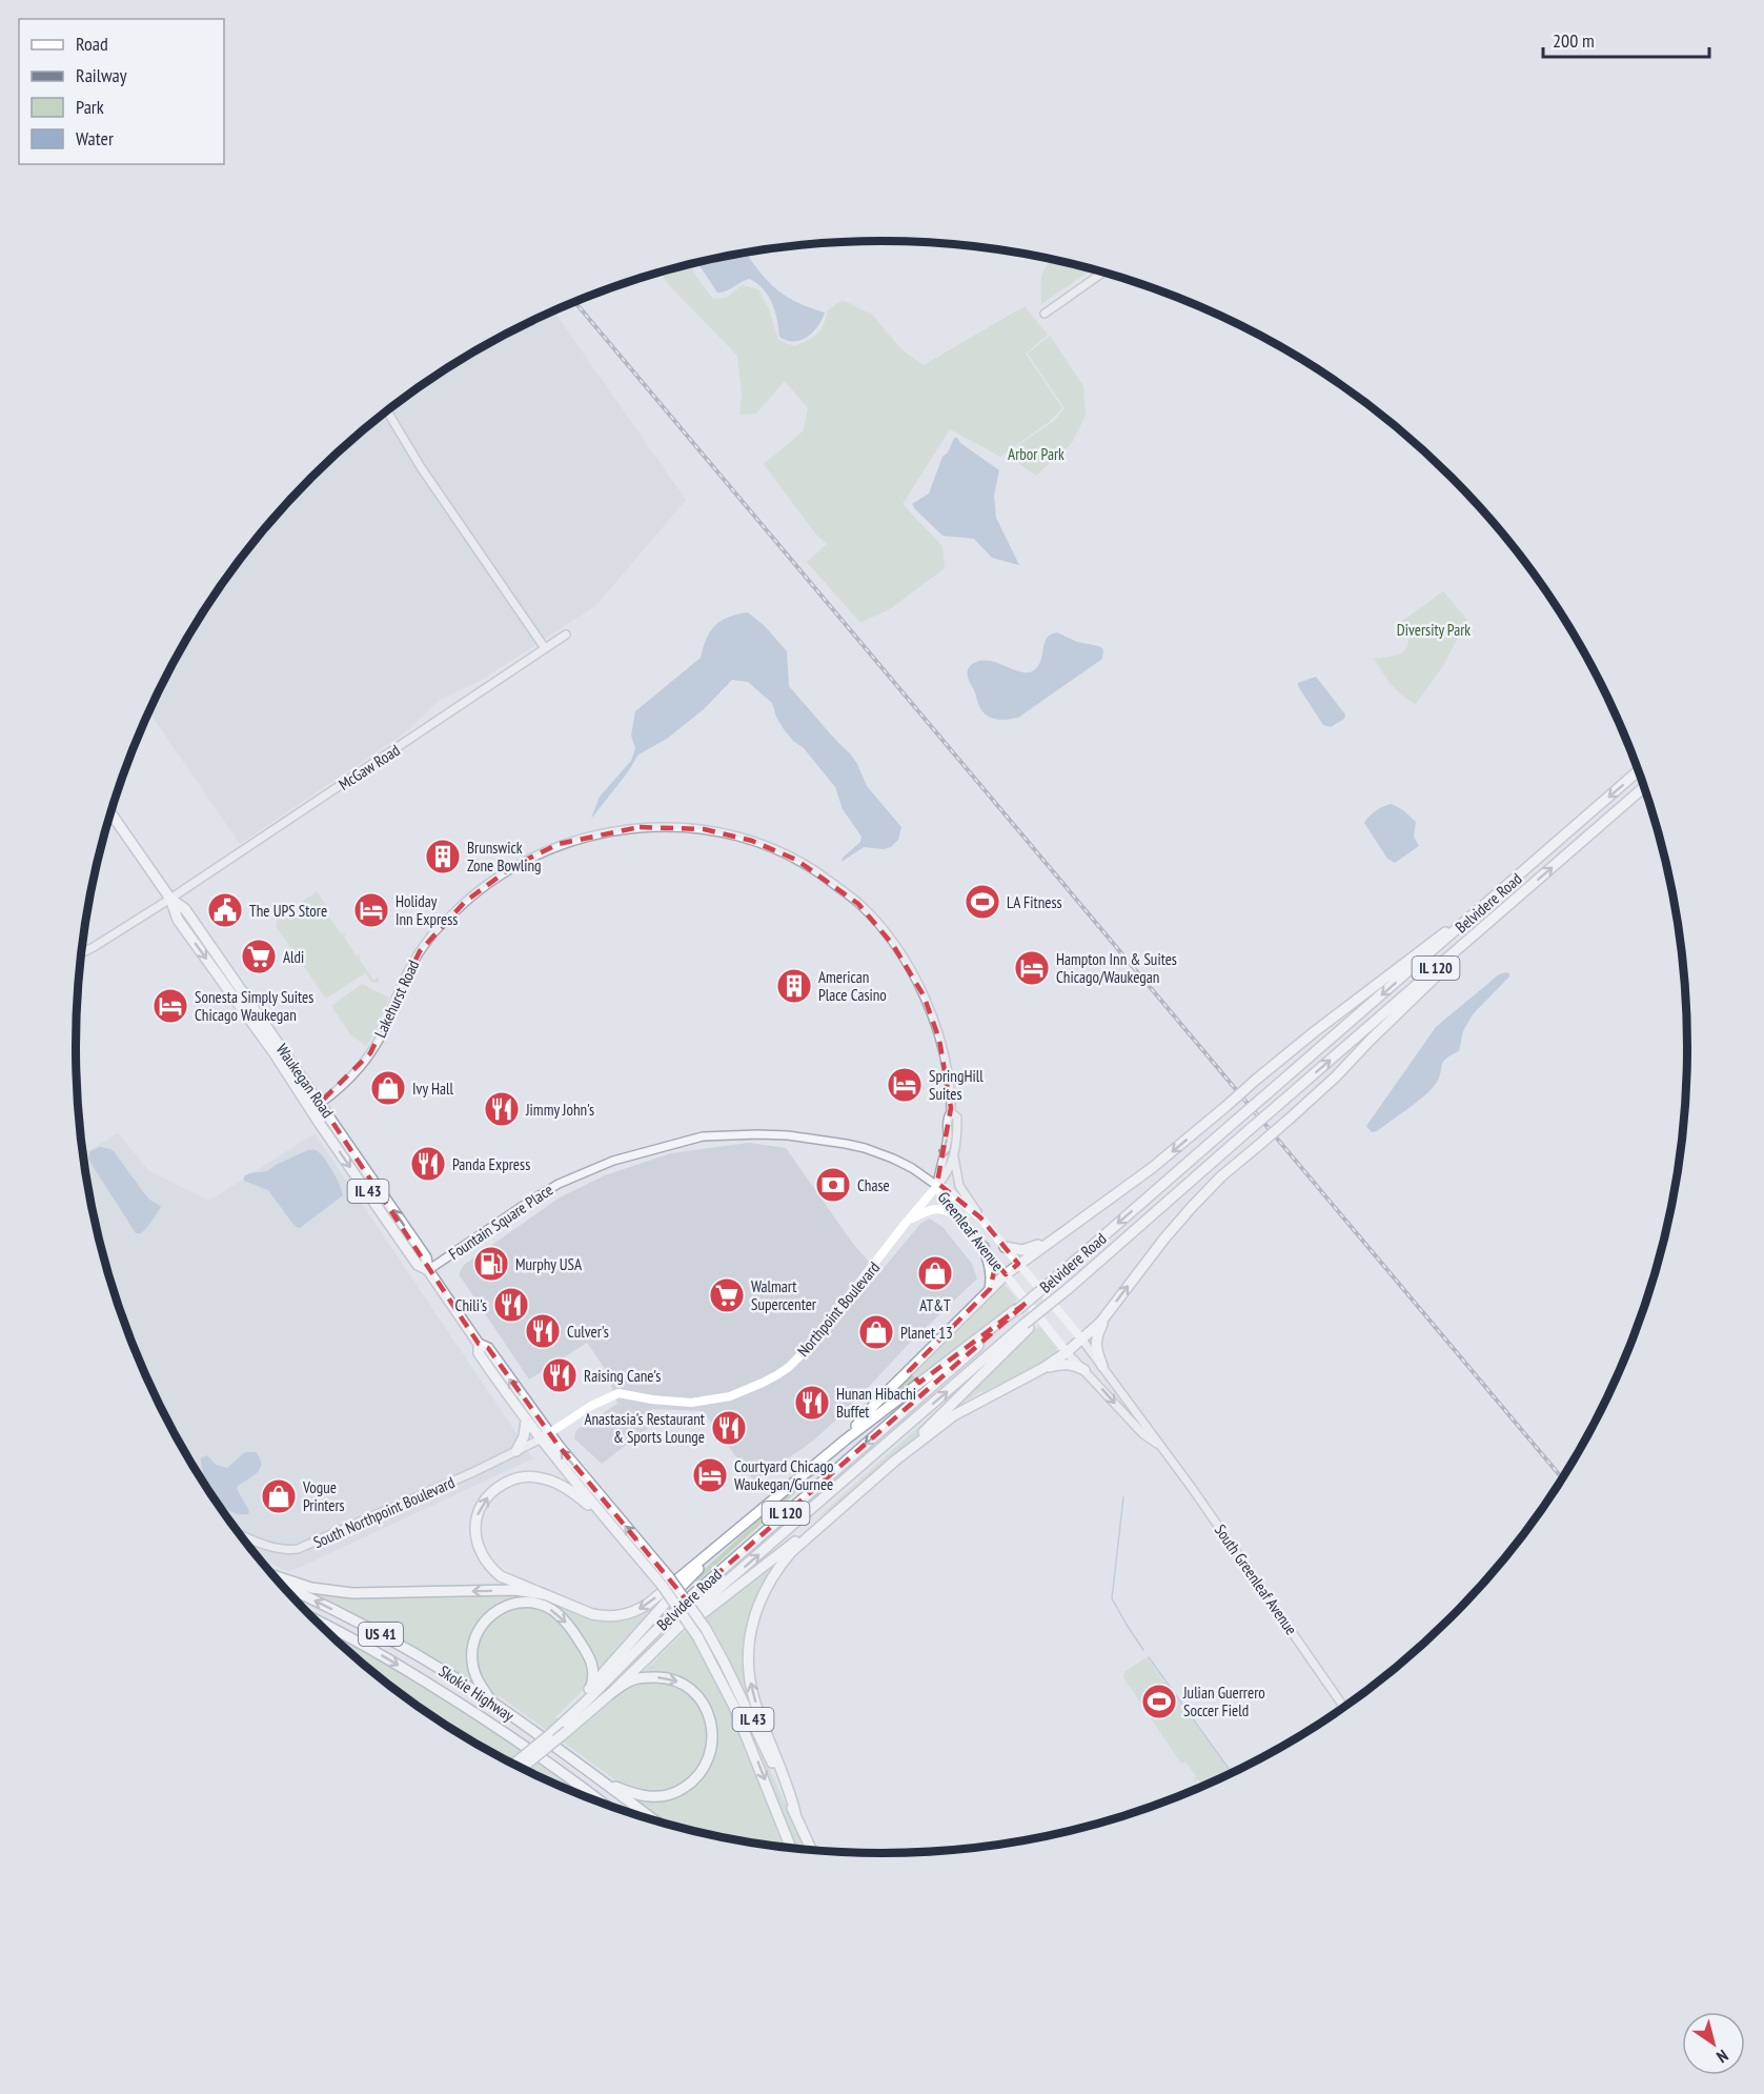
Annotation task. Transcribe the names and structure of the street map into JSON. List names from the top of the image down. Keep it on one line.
{"streets":{"main road":["Belvidere Road","IL 120","Waukegan Road","IL 43","Greenleaf Avenue","Northpoint Boulevard","US 41","Skokie Highway"],"street":["McGaw Road","Lakehurst Road","Fountain Square Place","South Northpoint Boulevard","South Greenleaf Avenue"]},"crossings":[["McGaw Road","Waukegan Road"],["Lakehurst Road","Waukegan Road"],["Lakehurst Road","Fountain Square Place"],["Lakehurst Road","Greenleaf Avenue"],["Lakehurst Road","Northpoint Boulevard"],["Waukegan Road","IL 43"],["Waukegan Road","Fountain Square Place"],["Waukegan Road","Northpoint Boulevard"],["Waukegan Road","South Northpoint Boulevard"],["IL 43","Northpoint Boulevard"],["IL 43","South Northpoint Boulevard"],["Fountain Square Place","Greenleaf Avenue"],["Fountain Square Place","Northpoint Boulevard"],["Greenleaf Avenue","Northpoint Boulevard"],["Greenleaf Avenue","South Greenleaf Avenue"],["Northpoint Boulevard","South Northpoint Boulevard"]],"parks":["Arbor Park","Diversity Park"],"places":{"building":["Brunswick Zone Bowling","American Place Casino"],"sports":["LA Fitness","Julian Guerrero Soccer Field"],"public building":["The UPS Store"],"hotel":["Holiday Inn Express","Hampton Inn & Suites Chicago/Waukegan","Sonesta Simply Suites Chicago Waukegan","SpringHill Suites","Courtyard Chicago Waukegan/Gurnee"],"supermarket":["Aldi","Walmart Supercenter"],"shop":["Ivy Hall","AT&T","Planet 13","Vogue Printers"],"restaurant":["Jimmy John's","Panda Express","Chili's","Culver's","Raising Cane's","Hunan Hibachi Buffet","Anastasia's Restaurant & Sports Lounge"],"bank":["Chase"],"fuel station":["Murphy USA"]},"legend":["Road","Railway","Park","Water"],"scale_bar":"200 m","north":"bottom right"}
